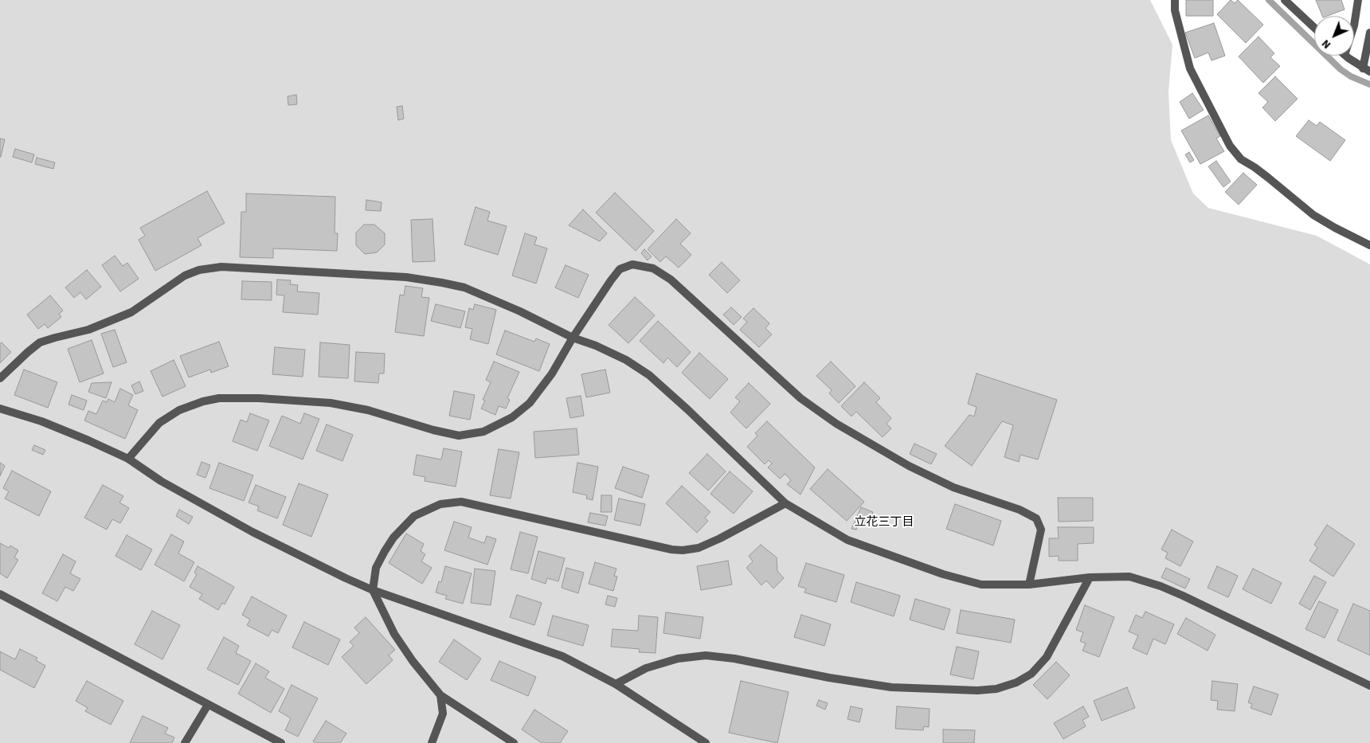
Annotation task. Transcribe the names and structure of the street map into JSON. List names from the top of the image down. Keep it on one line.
{"districts":["立花三丁目"],"north":"bottom left"}
